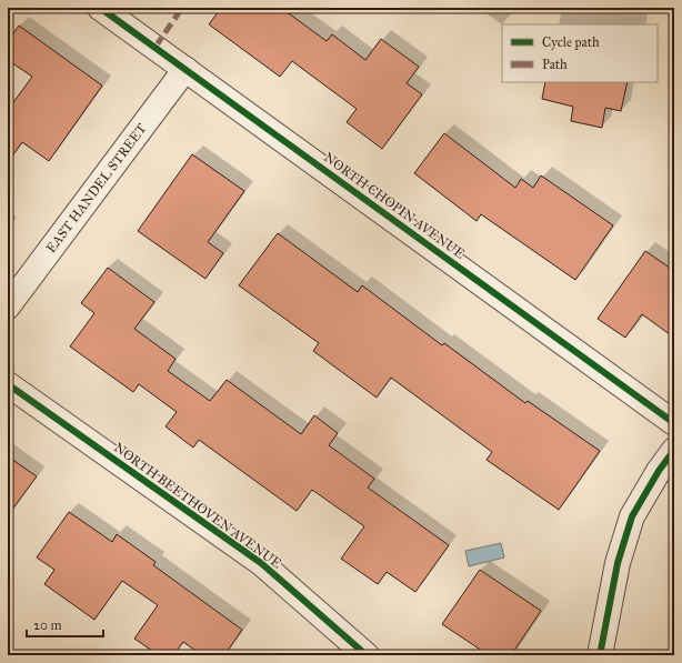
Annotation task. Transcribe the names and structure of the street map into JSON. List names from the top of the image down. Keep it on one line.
{"streets":{"street":["EAST HANDEL STREET","NORTH CHOPIN AVENUE","NORTH BEETHOVEN AVENUE"]},"crossings":[["EAST HANDEL STREET","NORTH CHOPIN AVENUE"]],"legend":["Cycle path","Path"],"scale_bar":"20 m"}
